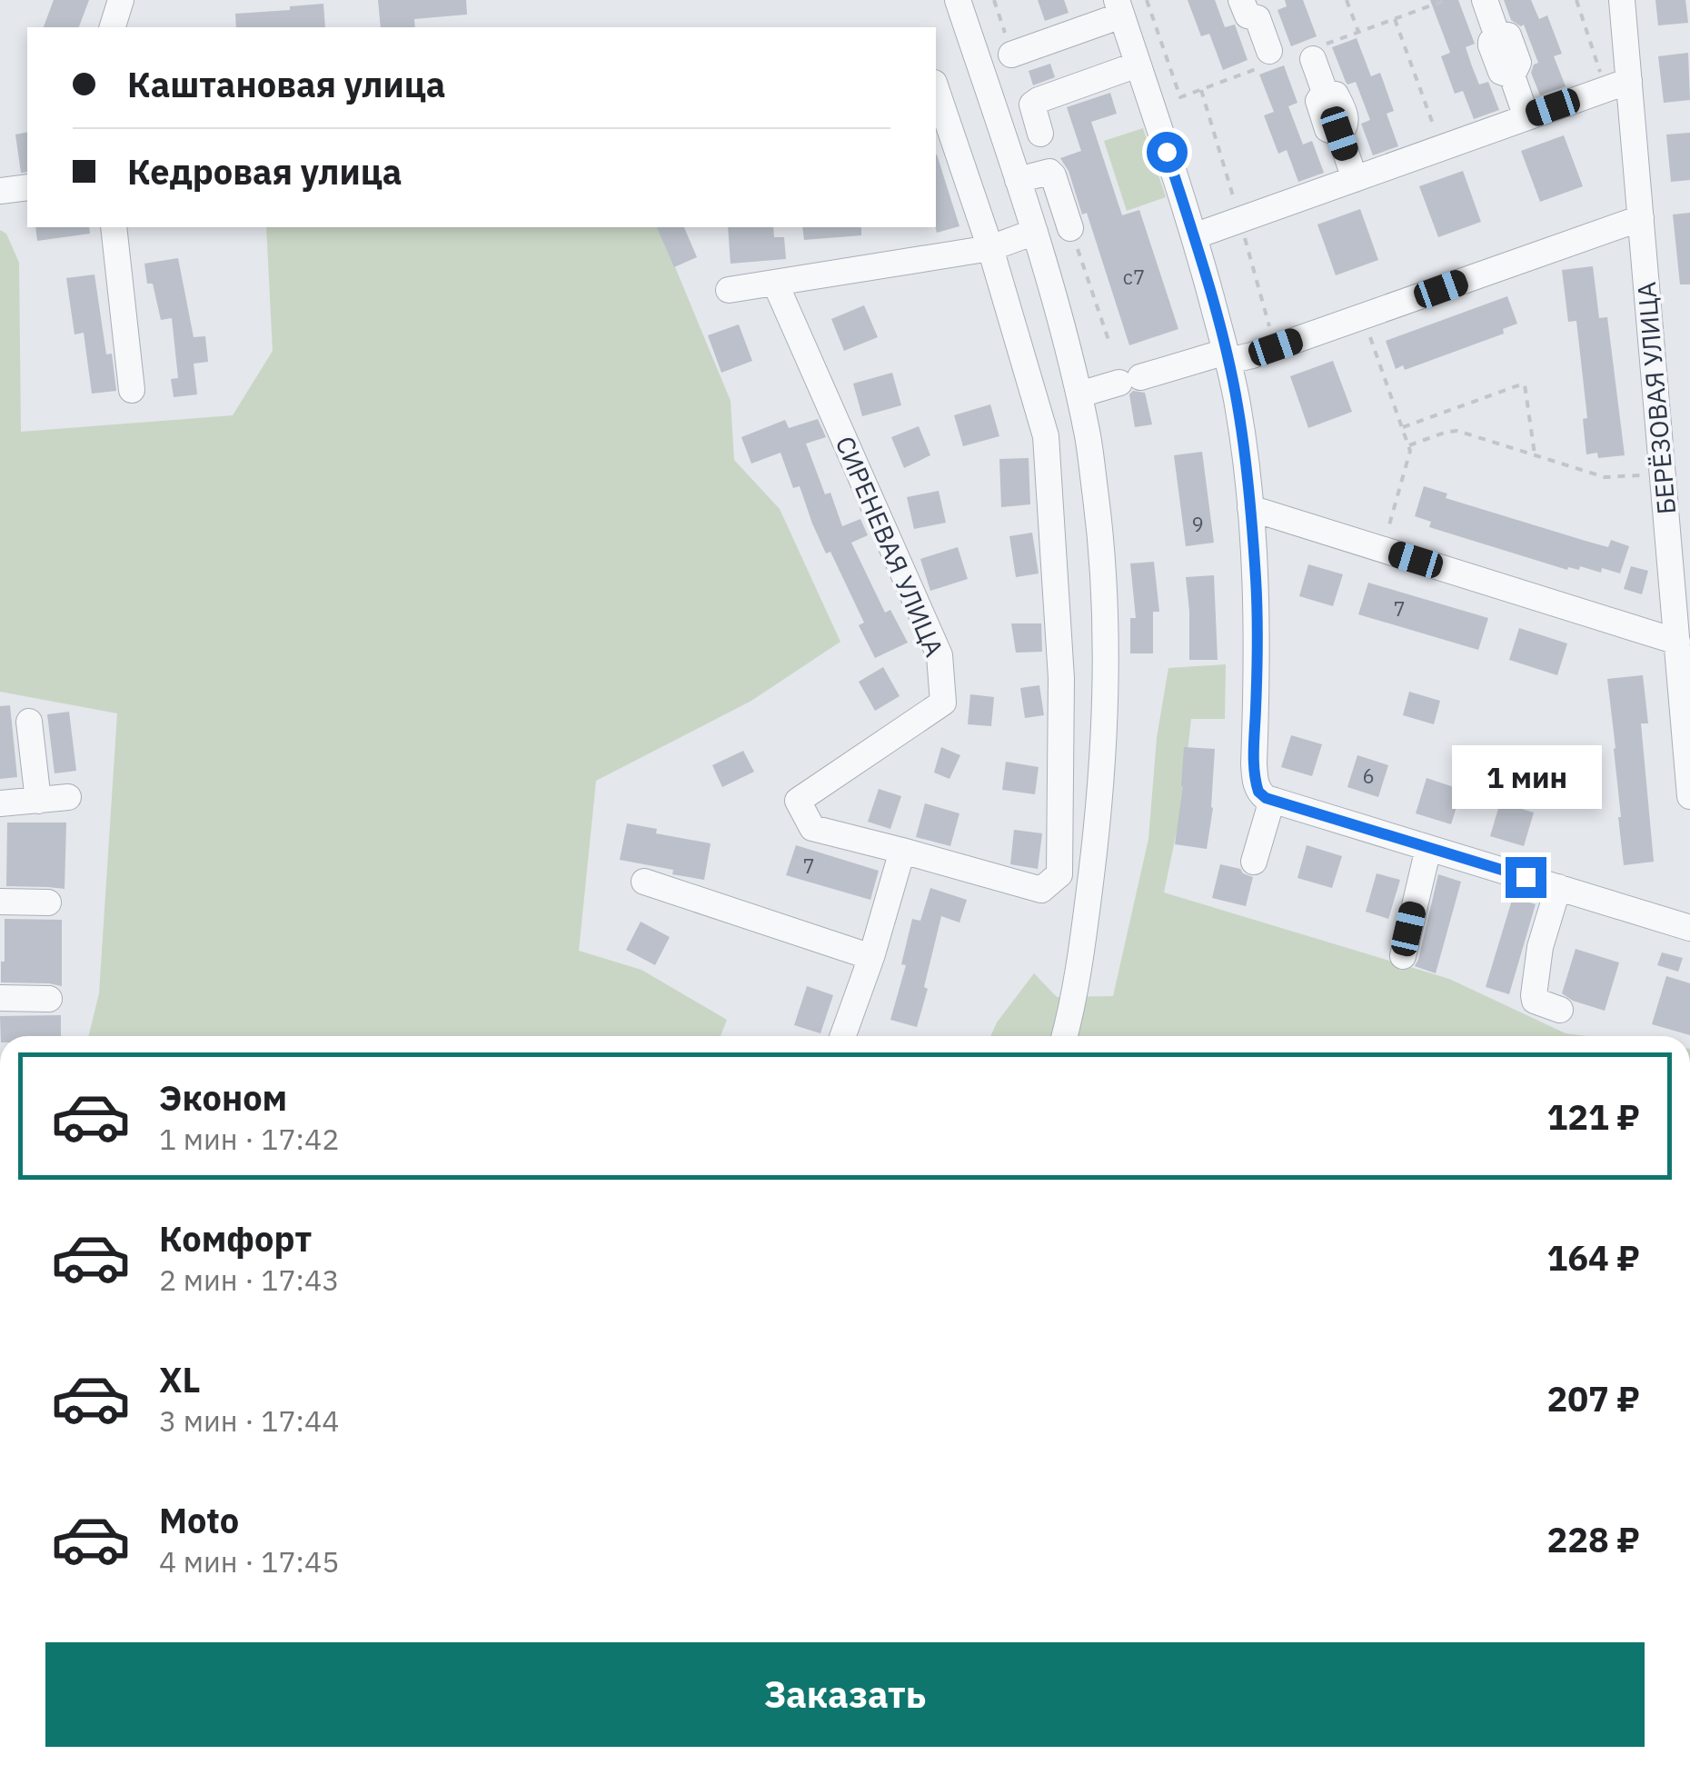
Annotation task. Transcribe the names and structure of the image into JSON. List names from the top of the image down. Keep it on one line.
{"streets":{"street":["БЕРЁЗОВАЯ УЛИЦА","СИРЕНЕВАЯ УЛИЦА"]},"house_numbers":["с7","9","7","6","7"],"page":{"banner":["Каштановая улица","Кедровая улица"],"bubble":"1 мин","list":[{"name":"Эконом","note":"1 мин · 17:42","value":"121 ₽"},{"name":"Комфорт","note":"2 мин · 17:43","value":"164 ₽"},{"name":"XL","note":"3 мин · 17:44","value":"207 ₽"},{"name":"Moto","note":"4 мин · 17:45","value":"228 ₽"}],"buttons":"Заказать"}}
